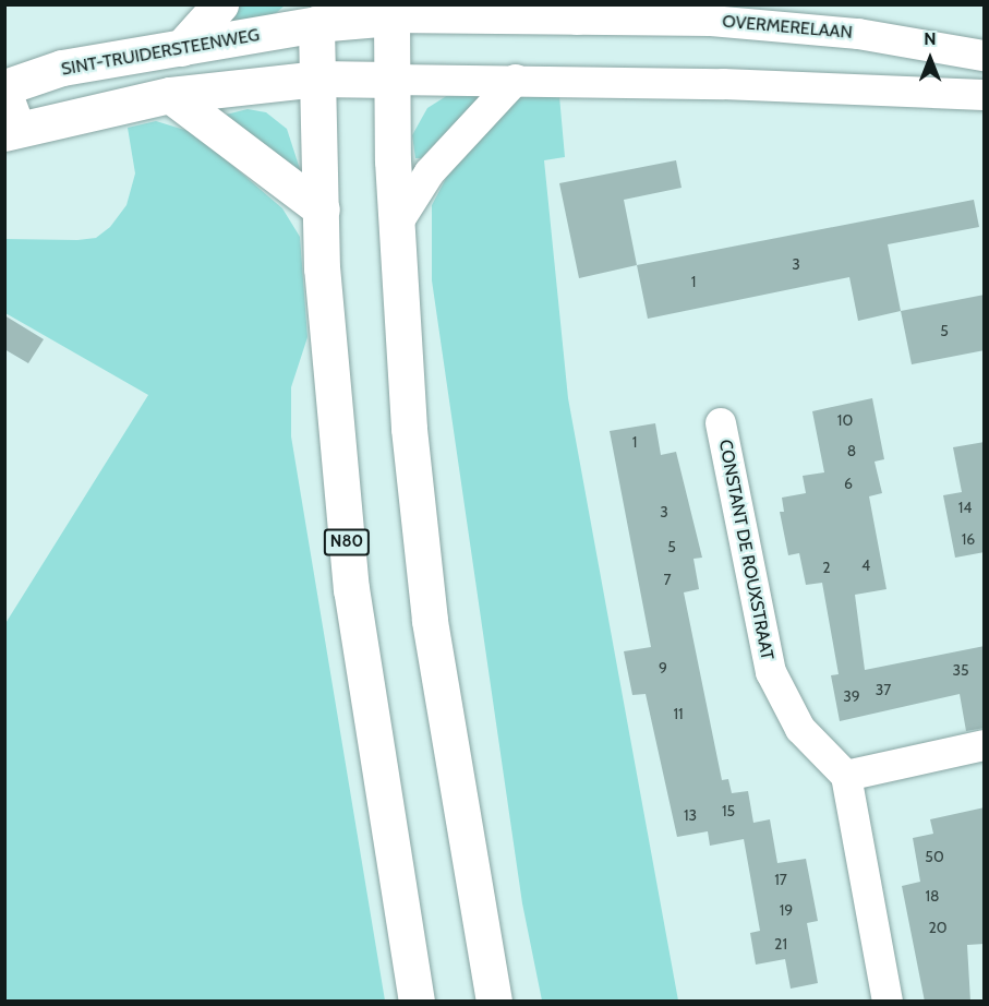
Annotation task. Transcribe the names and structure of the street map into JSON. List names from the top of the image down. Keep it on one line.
{"streets":{"main road":["SINT-TRUIDERSTEENWEG","N80"],"street":["OVERMERELAAN","CONSTANT DE ROUXSTRAAT"]},"crossings":[["OVERMERELAAN","SINT-TRUIDERSTEENWEG"],["SINT-TRUIDERSTEENWEG","N80"]],"house_numbers":["3","1","5","10","1","8","6","14","3","16","5","4","2","7","9","35","37","39","11","15","13","50","17","18","19","20","21"],"north":"top"}
